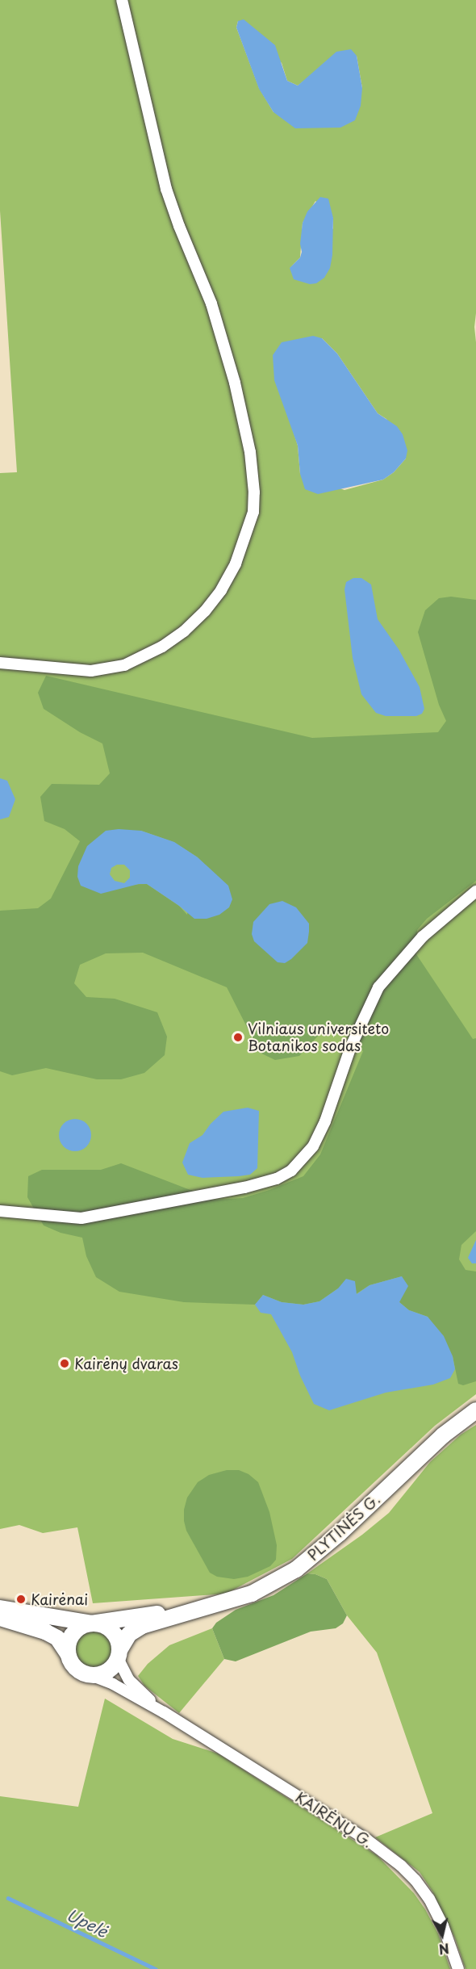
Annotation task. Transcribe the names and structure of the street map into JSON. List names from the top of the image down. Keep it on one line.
{"streets":{"main road":["PLYTINĖS G."],"street":["KAIRĖNŲ G."]},"crossings":[["PLYTINĖS G.","KAIRĖNŲ G."]],"water":["Upelė"],"places":["Vilniaus universiteto Botanikos sodas","Kairėnų dvaras","Kairėnai"],"north":"bottom"}
